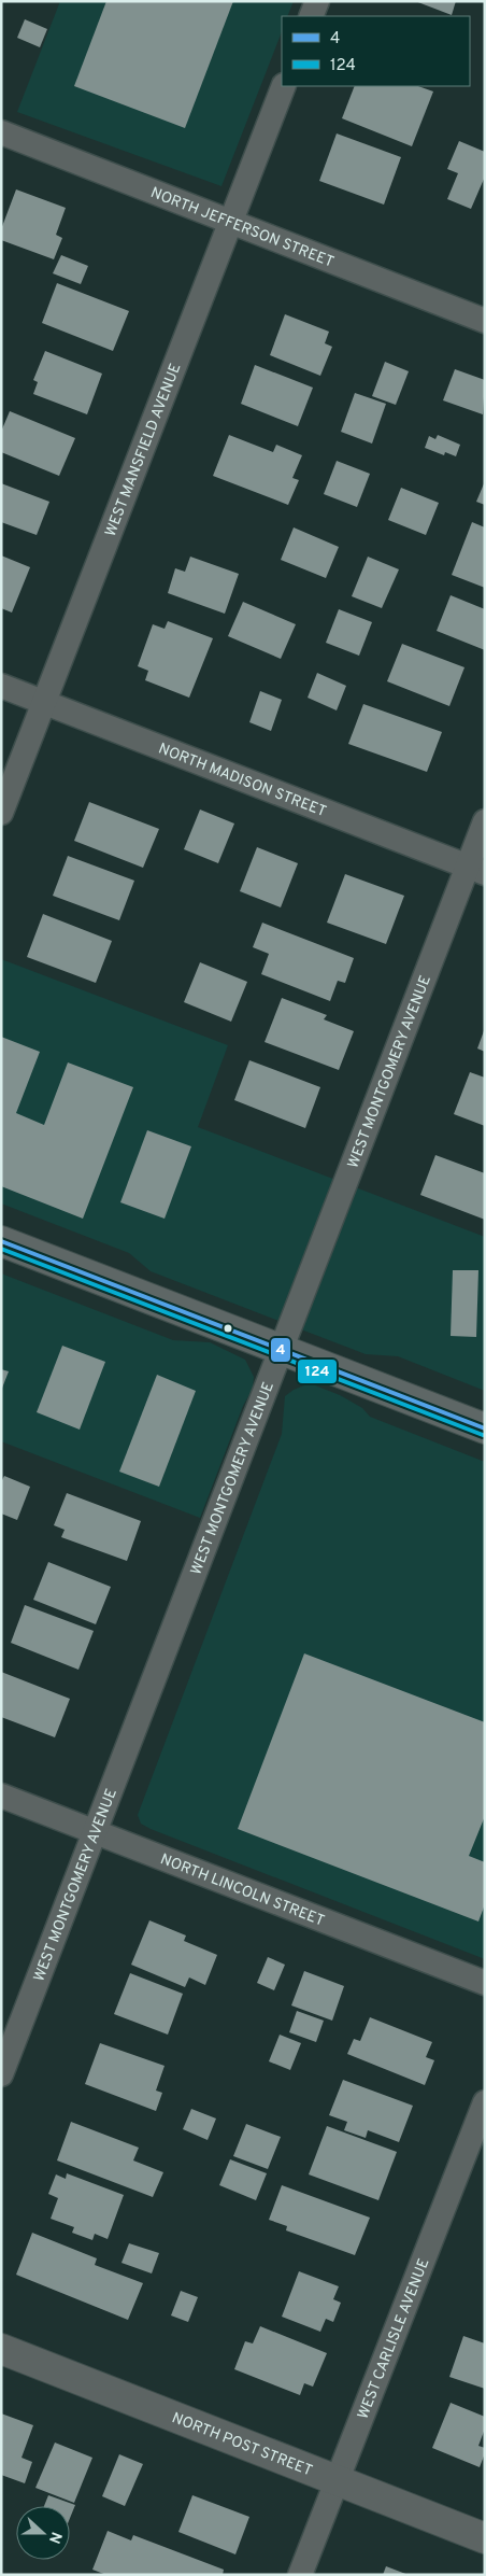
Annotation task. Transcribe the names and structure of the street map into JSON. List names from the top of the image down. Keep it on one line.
{"streets":{"street":["NORTH JEFFERSON STREET","WEST MANSFIELD AVENUE","NORTH MADISON STREET","WEST MONTGOMERY AVENUE","NORTH LINCOLN STREET","WEST CARLISLE AVENUE","NORTH POST STREET"]},"crossings":[["NORTH JEFFERSON STREET","WEST MANSFIELD AVENUE"],["WEST MANSFIELD AVENUE","NORTH MADISON STREET"],["NORTH MADISON STREET","WEST MONTGOMERY AVENUE"],["WEST MONTGOMERY AVENUE","NORTH LINCOLN STREET"],["WEST CARLISLE AVENUE","NORTH POST STREET"]],"lines":["transit line 4","transit line 124"],"legend":["4","124"],"north":"right"}
